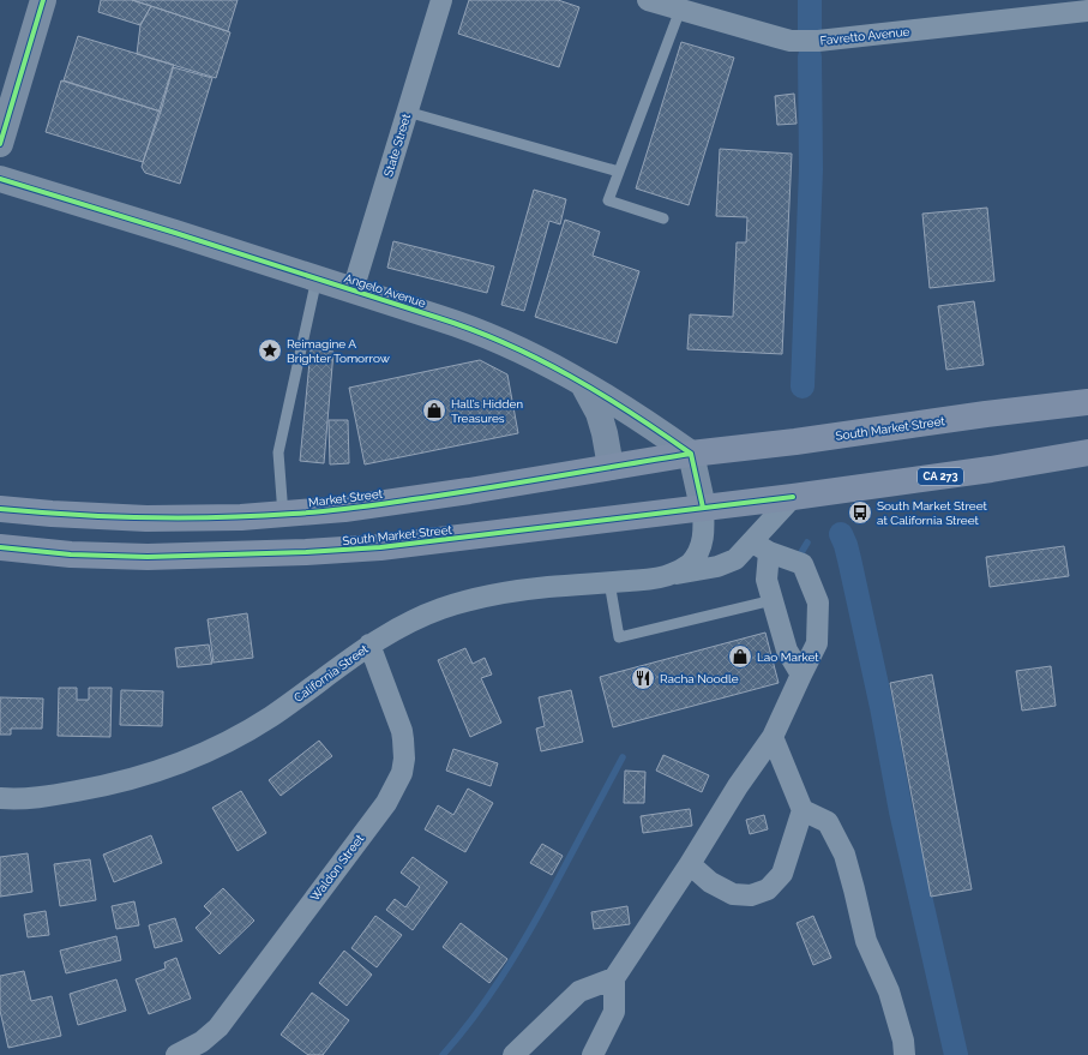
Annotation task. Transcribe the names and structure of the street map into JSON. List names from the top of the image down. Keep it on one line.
{"streets":{"main road":["South Market Street","CA 273","Market Street"],"street":["Favretto Avenue","State Street","Angelo Avenue","California Street","Waldon Street"]},"crossings":[["State Street","Angelo Avenue"],["Angelo Avenue","South Market Street"],["Angelo Avenue","Market Street"],["South Market Street","Market Street"],["South Market Street","California Street"],["California Street","Waldon Street"]],"places":{"place":["Reimagine A Brighter Tomorrow"],"shop":["Hall’s Hidden Treasures","Lao Market"],"bus stop":["South Market Street at California Street"],"restaurant":["Racha Noodle"]}}
